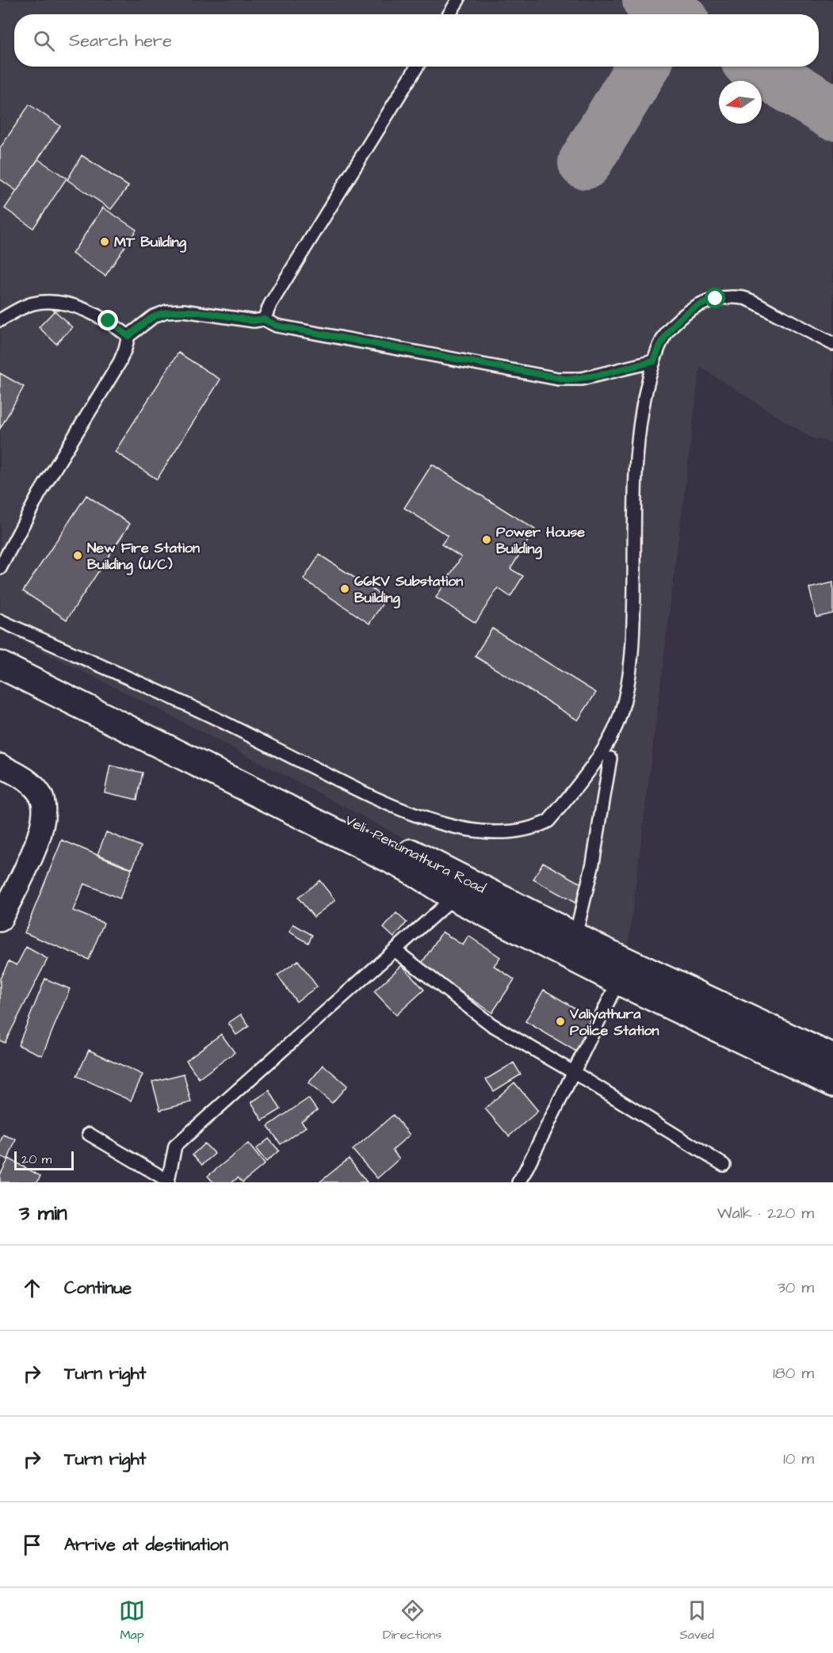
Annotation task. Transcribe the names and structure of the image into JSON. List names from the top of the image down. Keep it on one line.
{"streets":{"main road":["Veli -Perumathura Road"]},"places":["MT Building","Power House Building","New Fire Station Building (U/C)","66KV Substation Building","Valiyathura Police Station"],"scale_bar":"20 m","north":"left","page":{"search":"Search here","scale":"20 m","heading":["3 min","Walk · 220 m"],"list":[["Continue","30 m"],["Turn right","180 m"],["Turn right","10 m"],"Arrive at destination"],"nav":["Map","Directions","Saved"]}}
